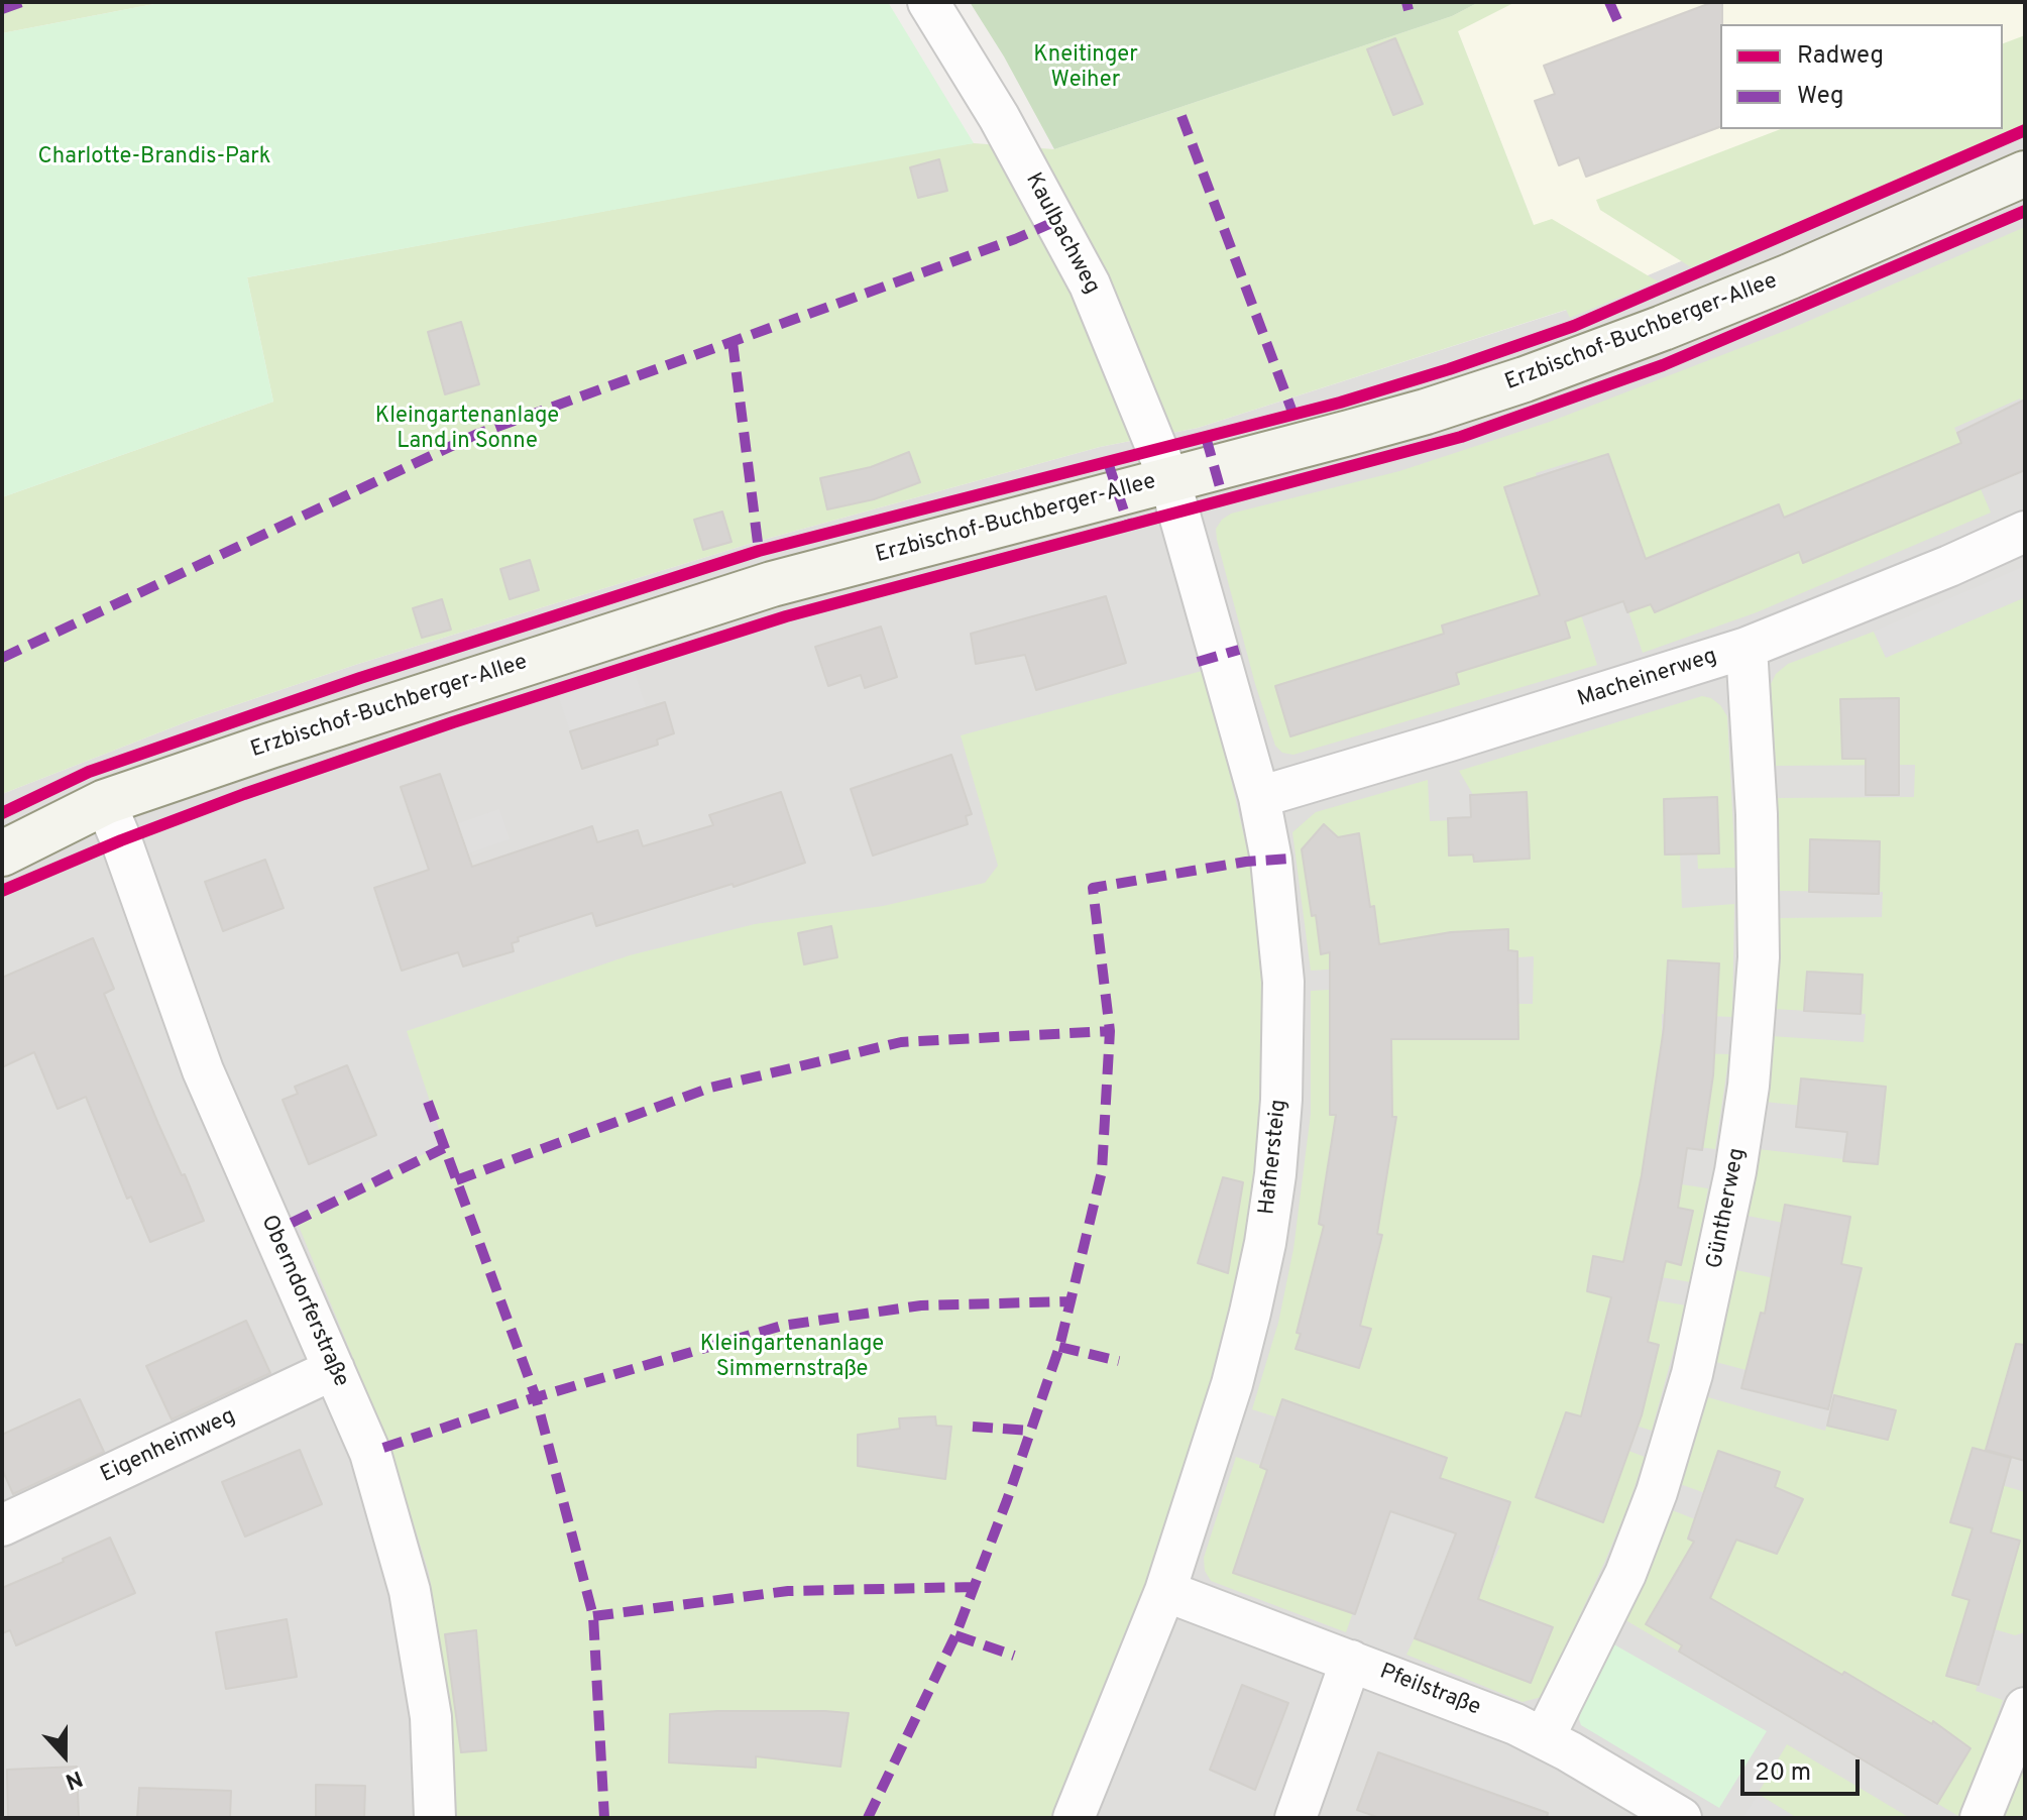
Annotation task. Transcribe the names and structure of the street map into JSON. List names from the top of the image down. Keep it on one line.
{"streets":{"street":["Kaulbachweg","Erzbischof-Buchberger-Allee","Macheinerweg","Hafnersteig","Güntherweg","Oberndorferstraße","Eigenheimweg","Pfeilstraße"]},"crossings":[["Kaulbachweg","Erzbischof-Buchberger-Allee"],["Kaulbachweg","Hafnersteig"],["Erzbischof-Buchberger-Allee","Hafnersteig"],["Erzbischof-Buchberger-Allee","Oberndorferstraße"],["Macheinerweg","Hafnersteig"],["Macheinerweg","Güntherweg"],["Hafnersteig","Pfeilstraße"],["Güntherweg","Pfeilstraße"],["Oberndorferstraße","Eigenheimweg"]],"parks":["Kneitinger Weiher","Charlotte-Brandis-Park","Kleingartenanlage Land in Sonne","Kleingartenanlage Simmernstraße"],"legend":["Radweg","Weg"],"scale_bar":"20 m","north":"bottom"}
